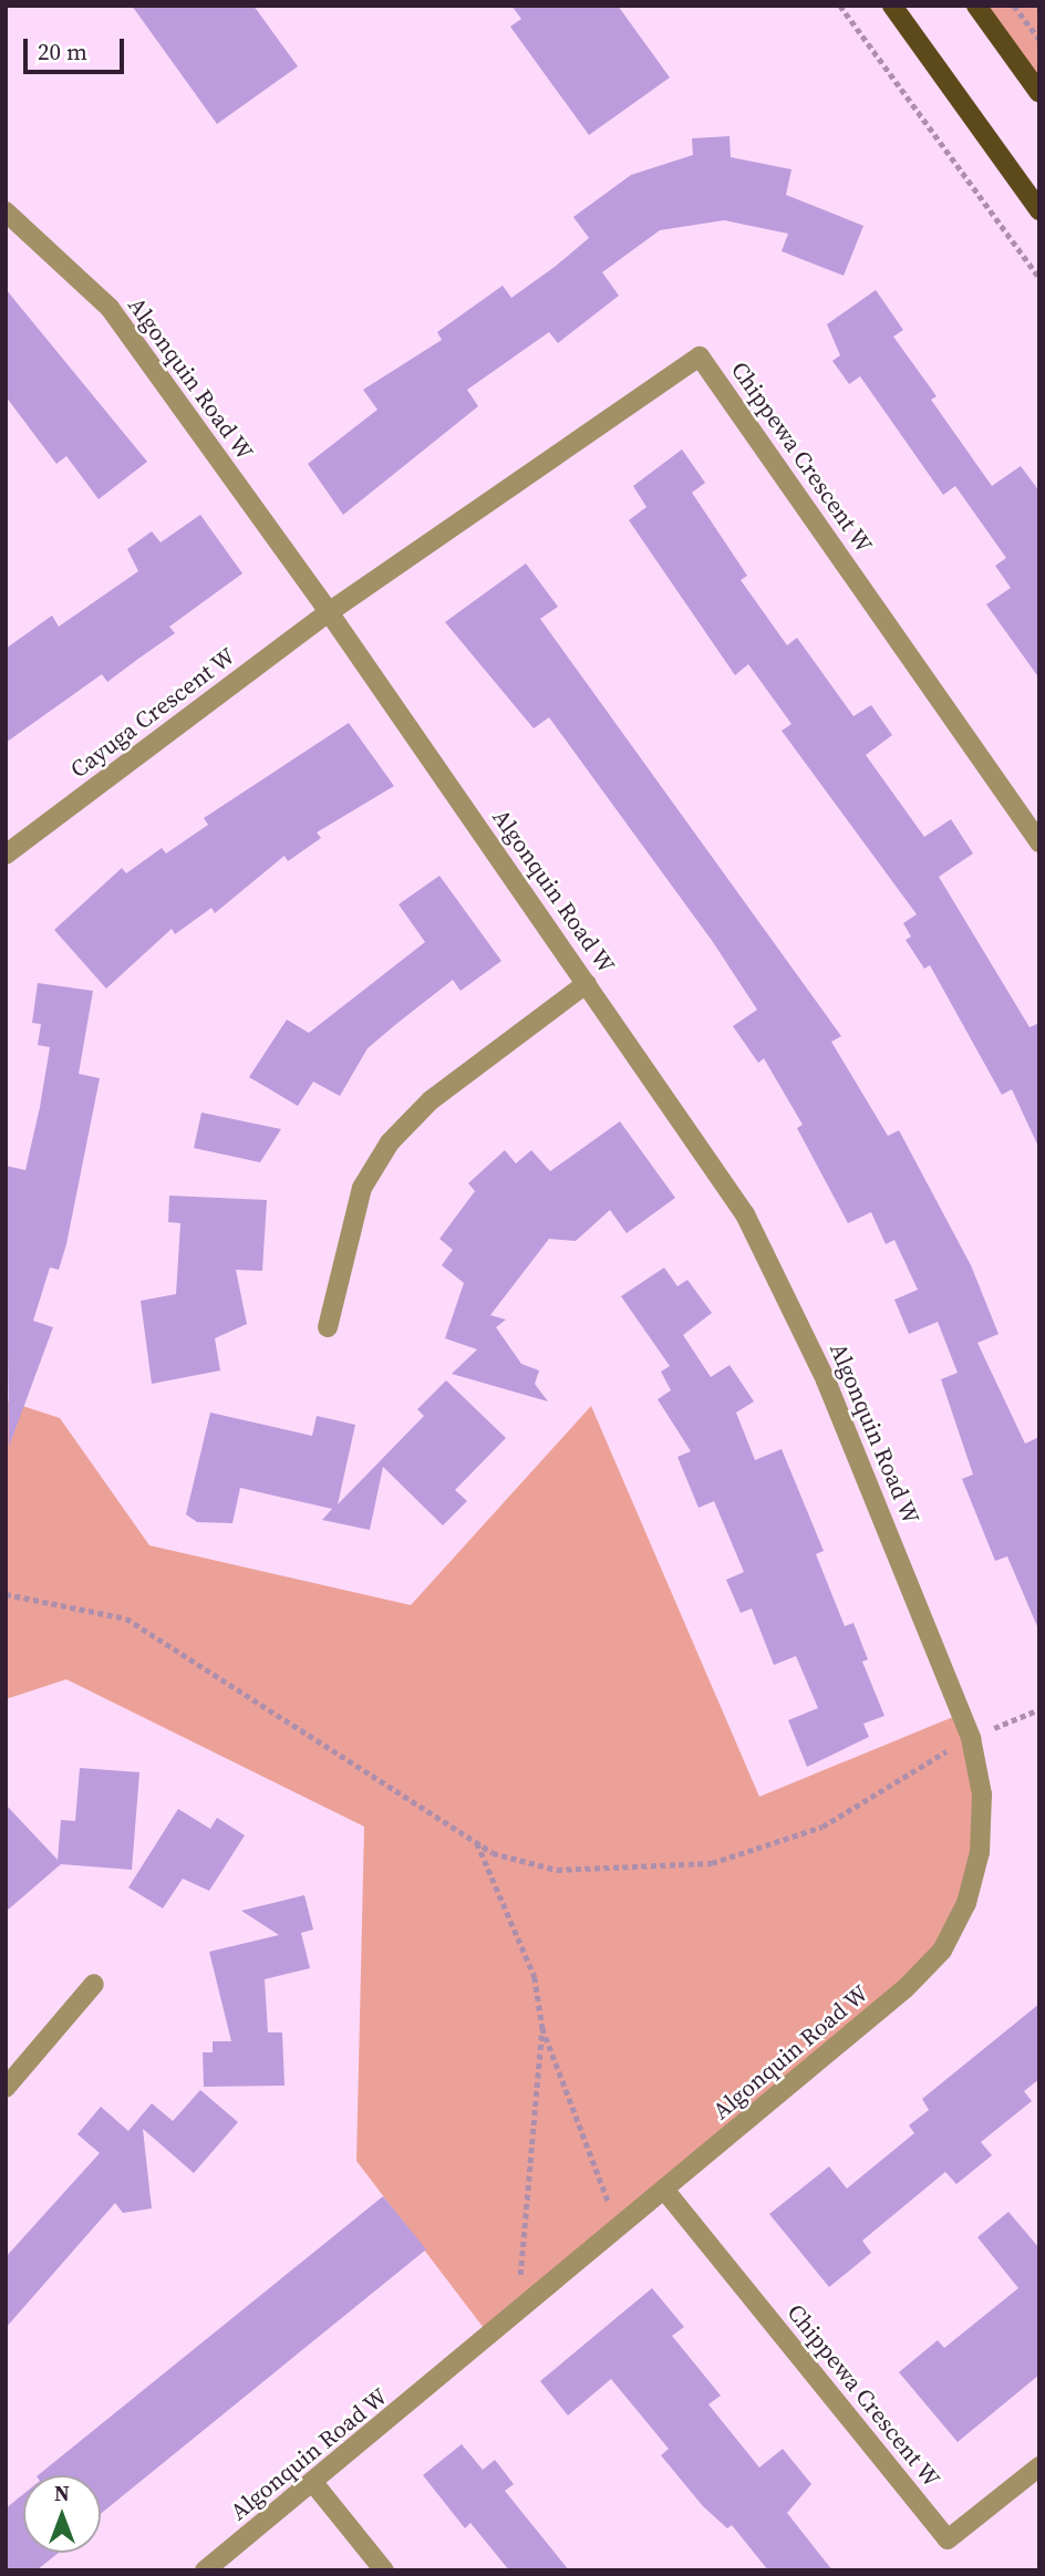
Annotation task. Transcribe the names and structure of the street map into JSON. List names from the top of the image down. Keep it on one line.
{"streets":{"street":["Algonquin Road W","Chippewa Crescent W","Cayuga Crescent W"]},"crossings":[["Algonquin Road W","Chippewa Crescent W"],["Algonquin Road W","Cayuga Crescent W"],["Chippewa Crescent W","Cayuga Crescent W"]],"scale_bar":"20 m","north":"top"}
